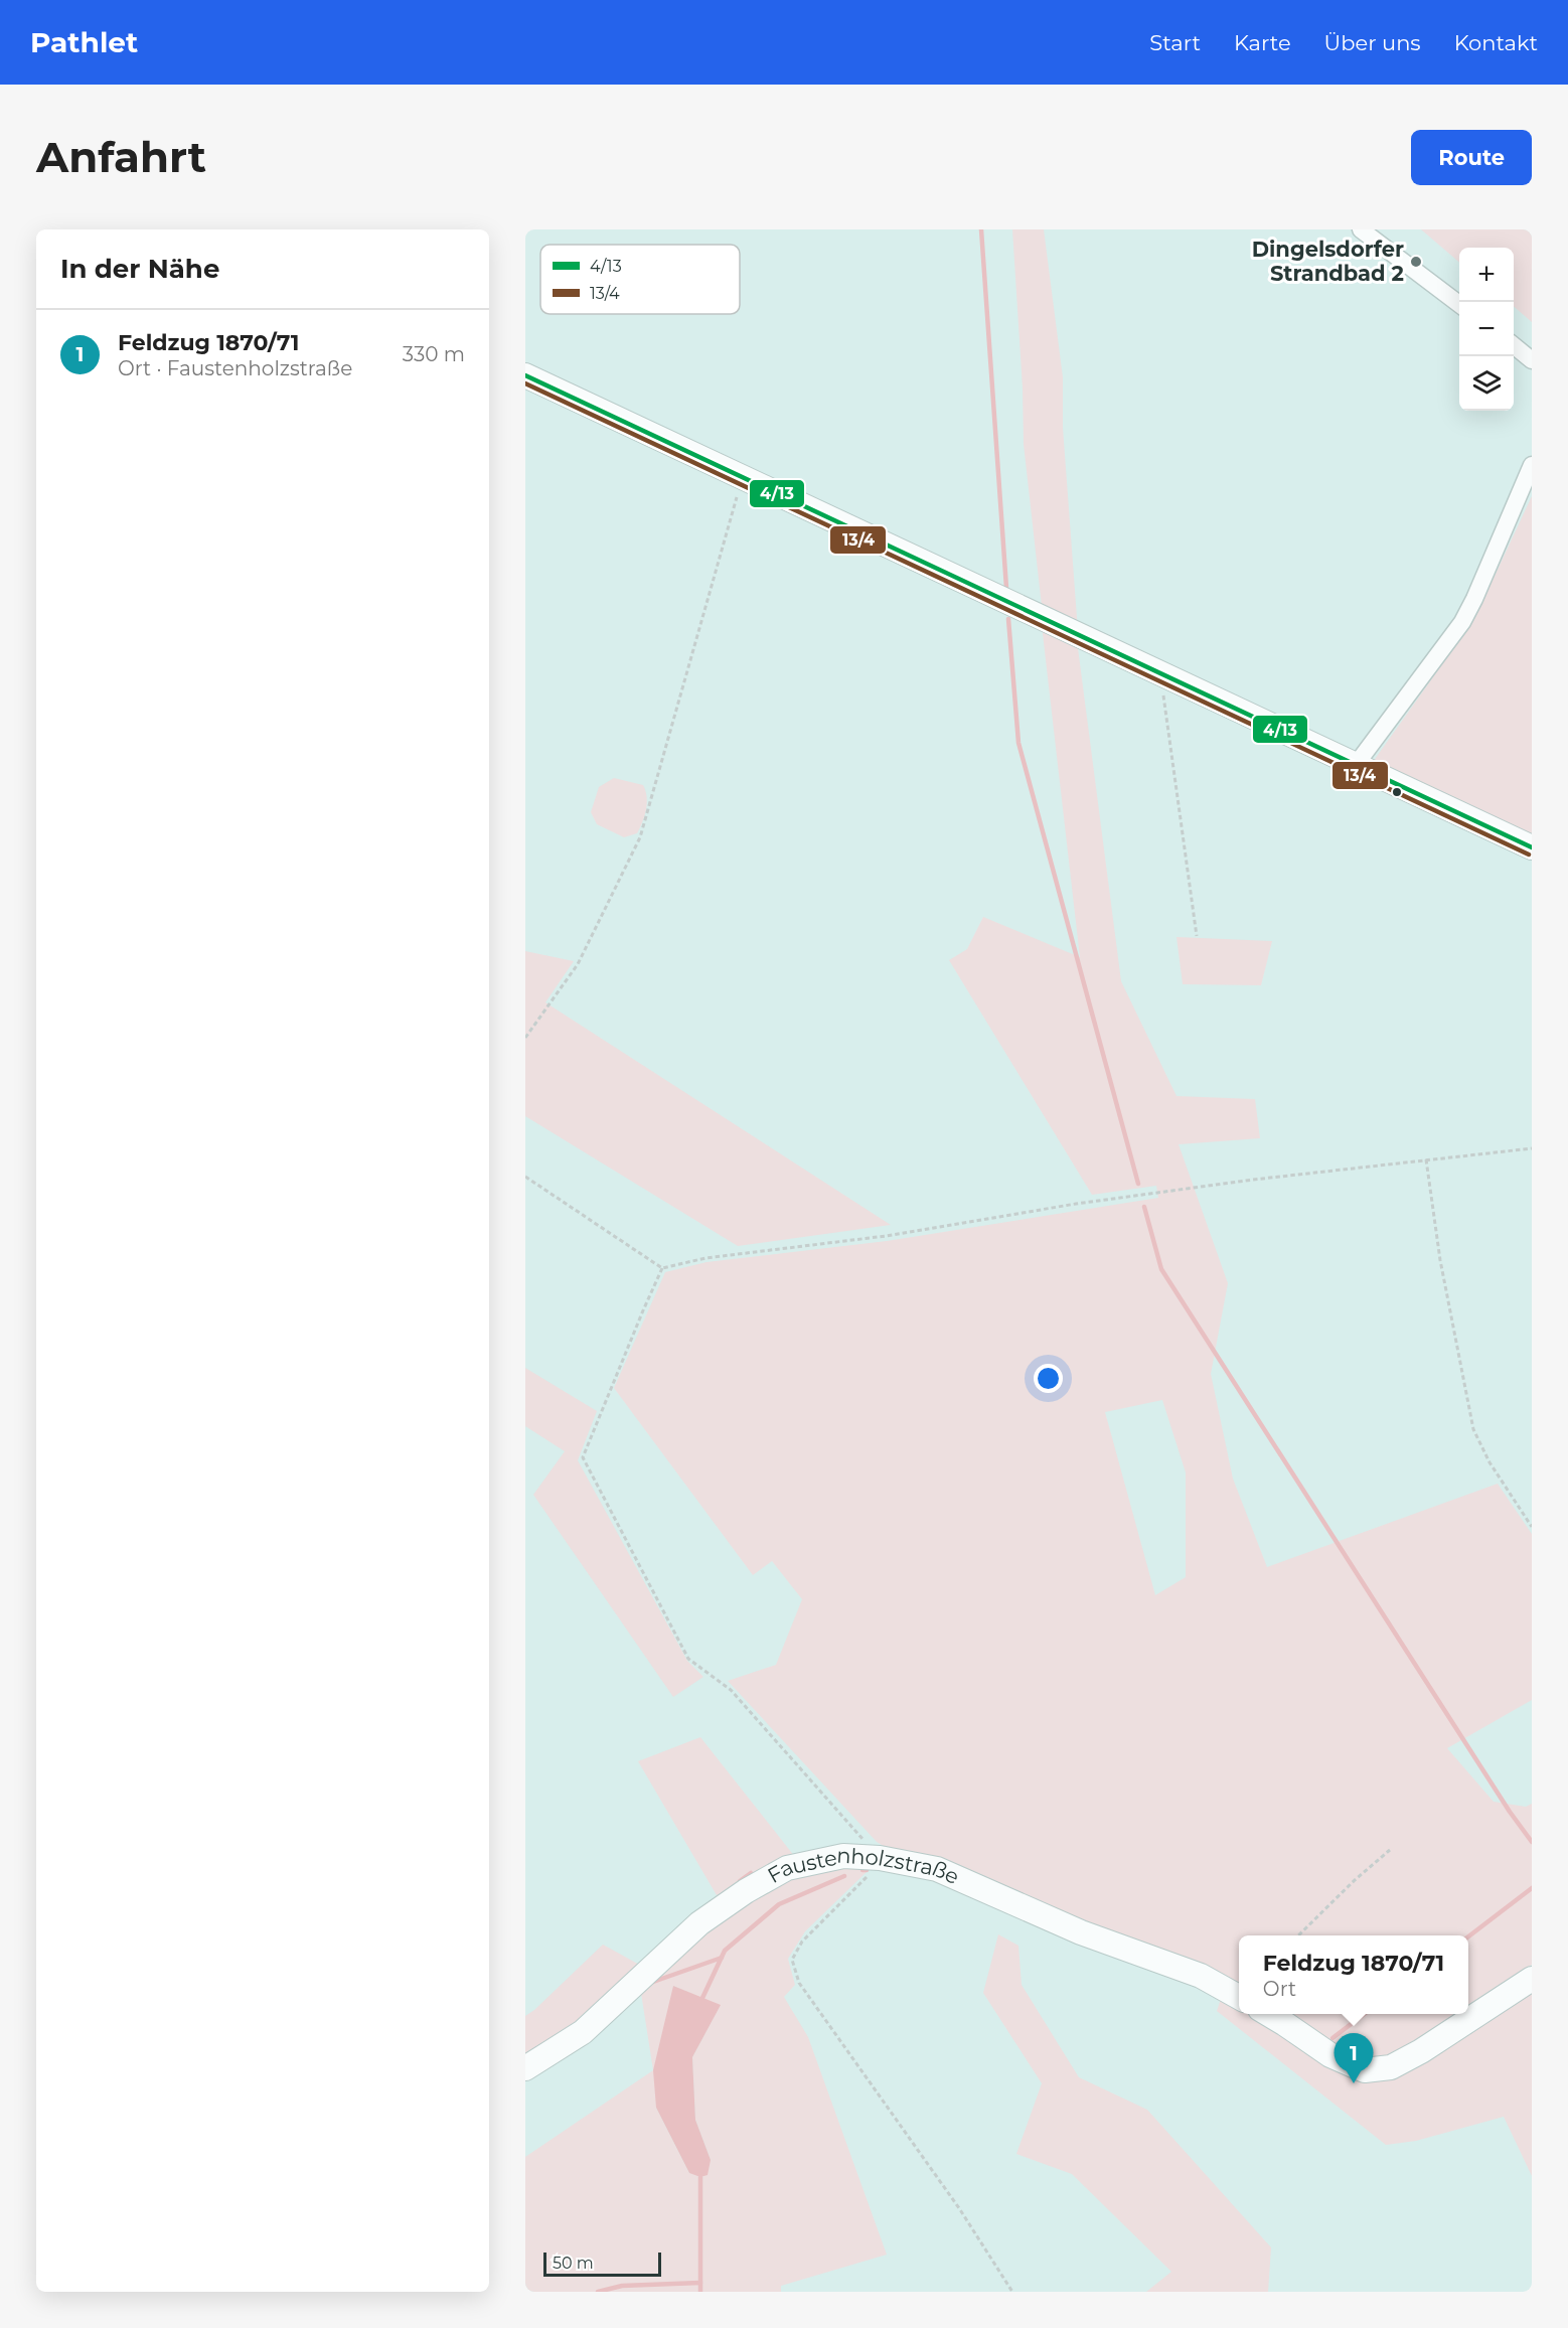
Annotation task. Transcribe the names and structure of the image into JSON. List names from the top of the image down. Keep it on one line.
{"streets":{"street":["Faustenholzstraße"]},"places":["Dingelsdorfer Strandbad 2"],"lines":["transit line 4/13","transit line 13/4"],"legend":["4/13","13/4"],"scale_bar":"50 m","page":{"header":"Pathlet","nav":["Start","Karte","Über uns","Kontakt"],"buttons":"Route","title":"Anfahrt","heading":"In der Nähe","map_buttons":["+","−"],"list":[{"mark":"1","name":"Feldzug 1870/71","note":"Ort · Faustenholzstraße","value":"330 m"}],"popup":["Feldzug 1870/71","Ort"],"pins":"1","scale":"50 m"}}
